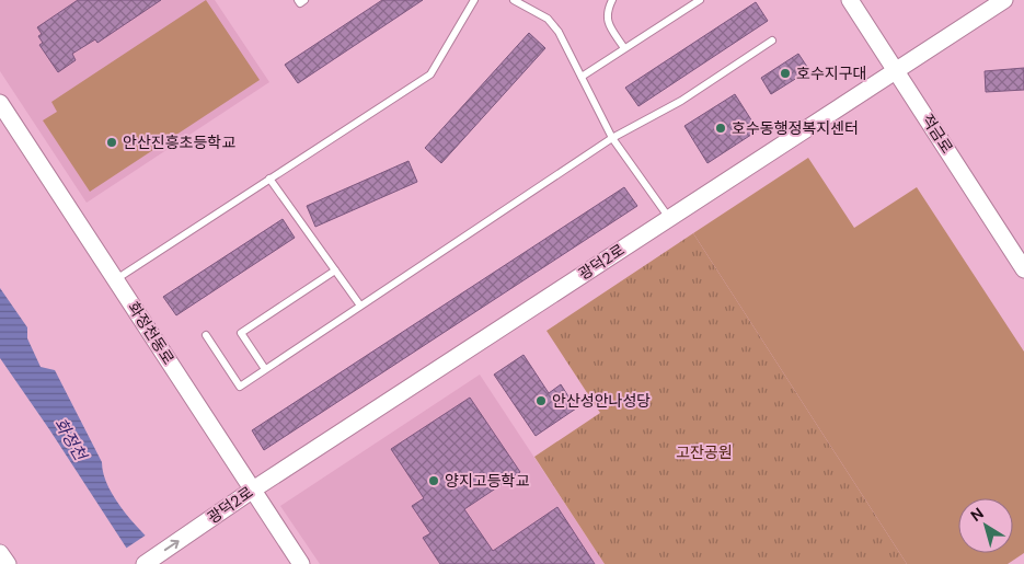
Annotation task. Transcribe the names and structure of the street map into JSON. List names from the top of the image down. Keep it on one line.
{"streets":{"street":["적금로","광덕2로","화정천동로"]},"crossings":[["적금로","광덕2로"],["광덕2로","화정천동로"]],"water":["화정천"],"parks":["고잔공원"],"places":["호수지구대","호수동행정복지센터","안산진흥초등학교","안산성안나성당","양지고등학교"],"north":"top left"}
